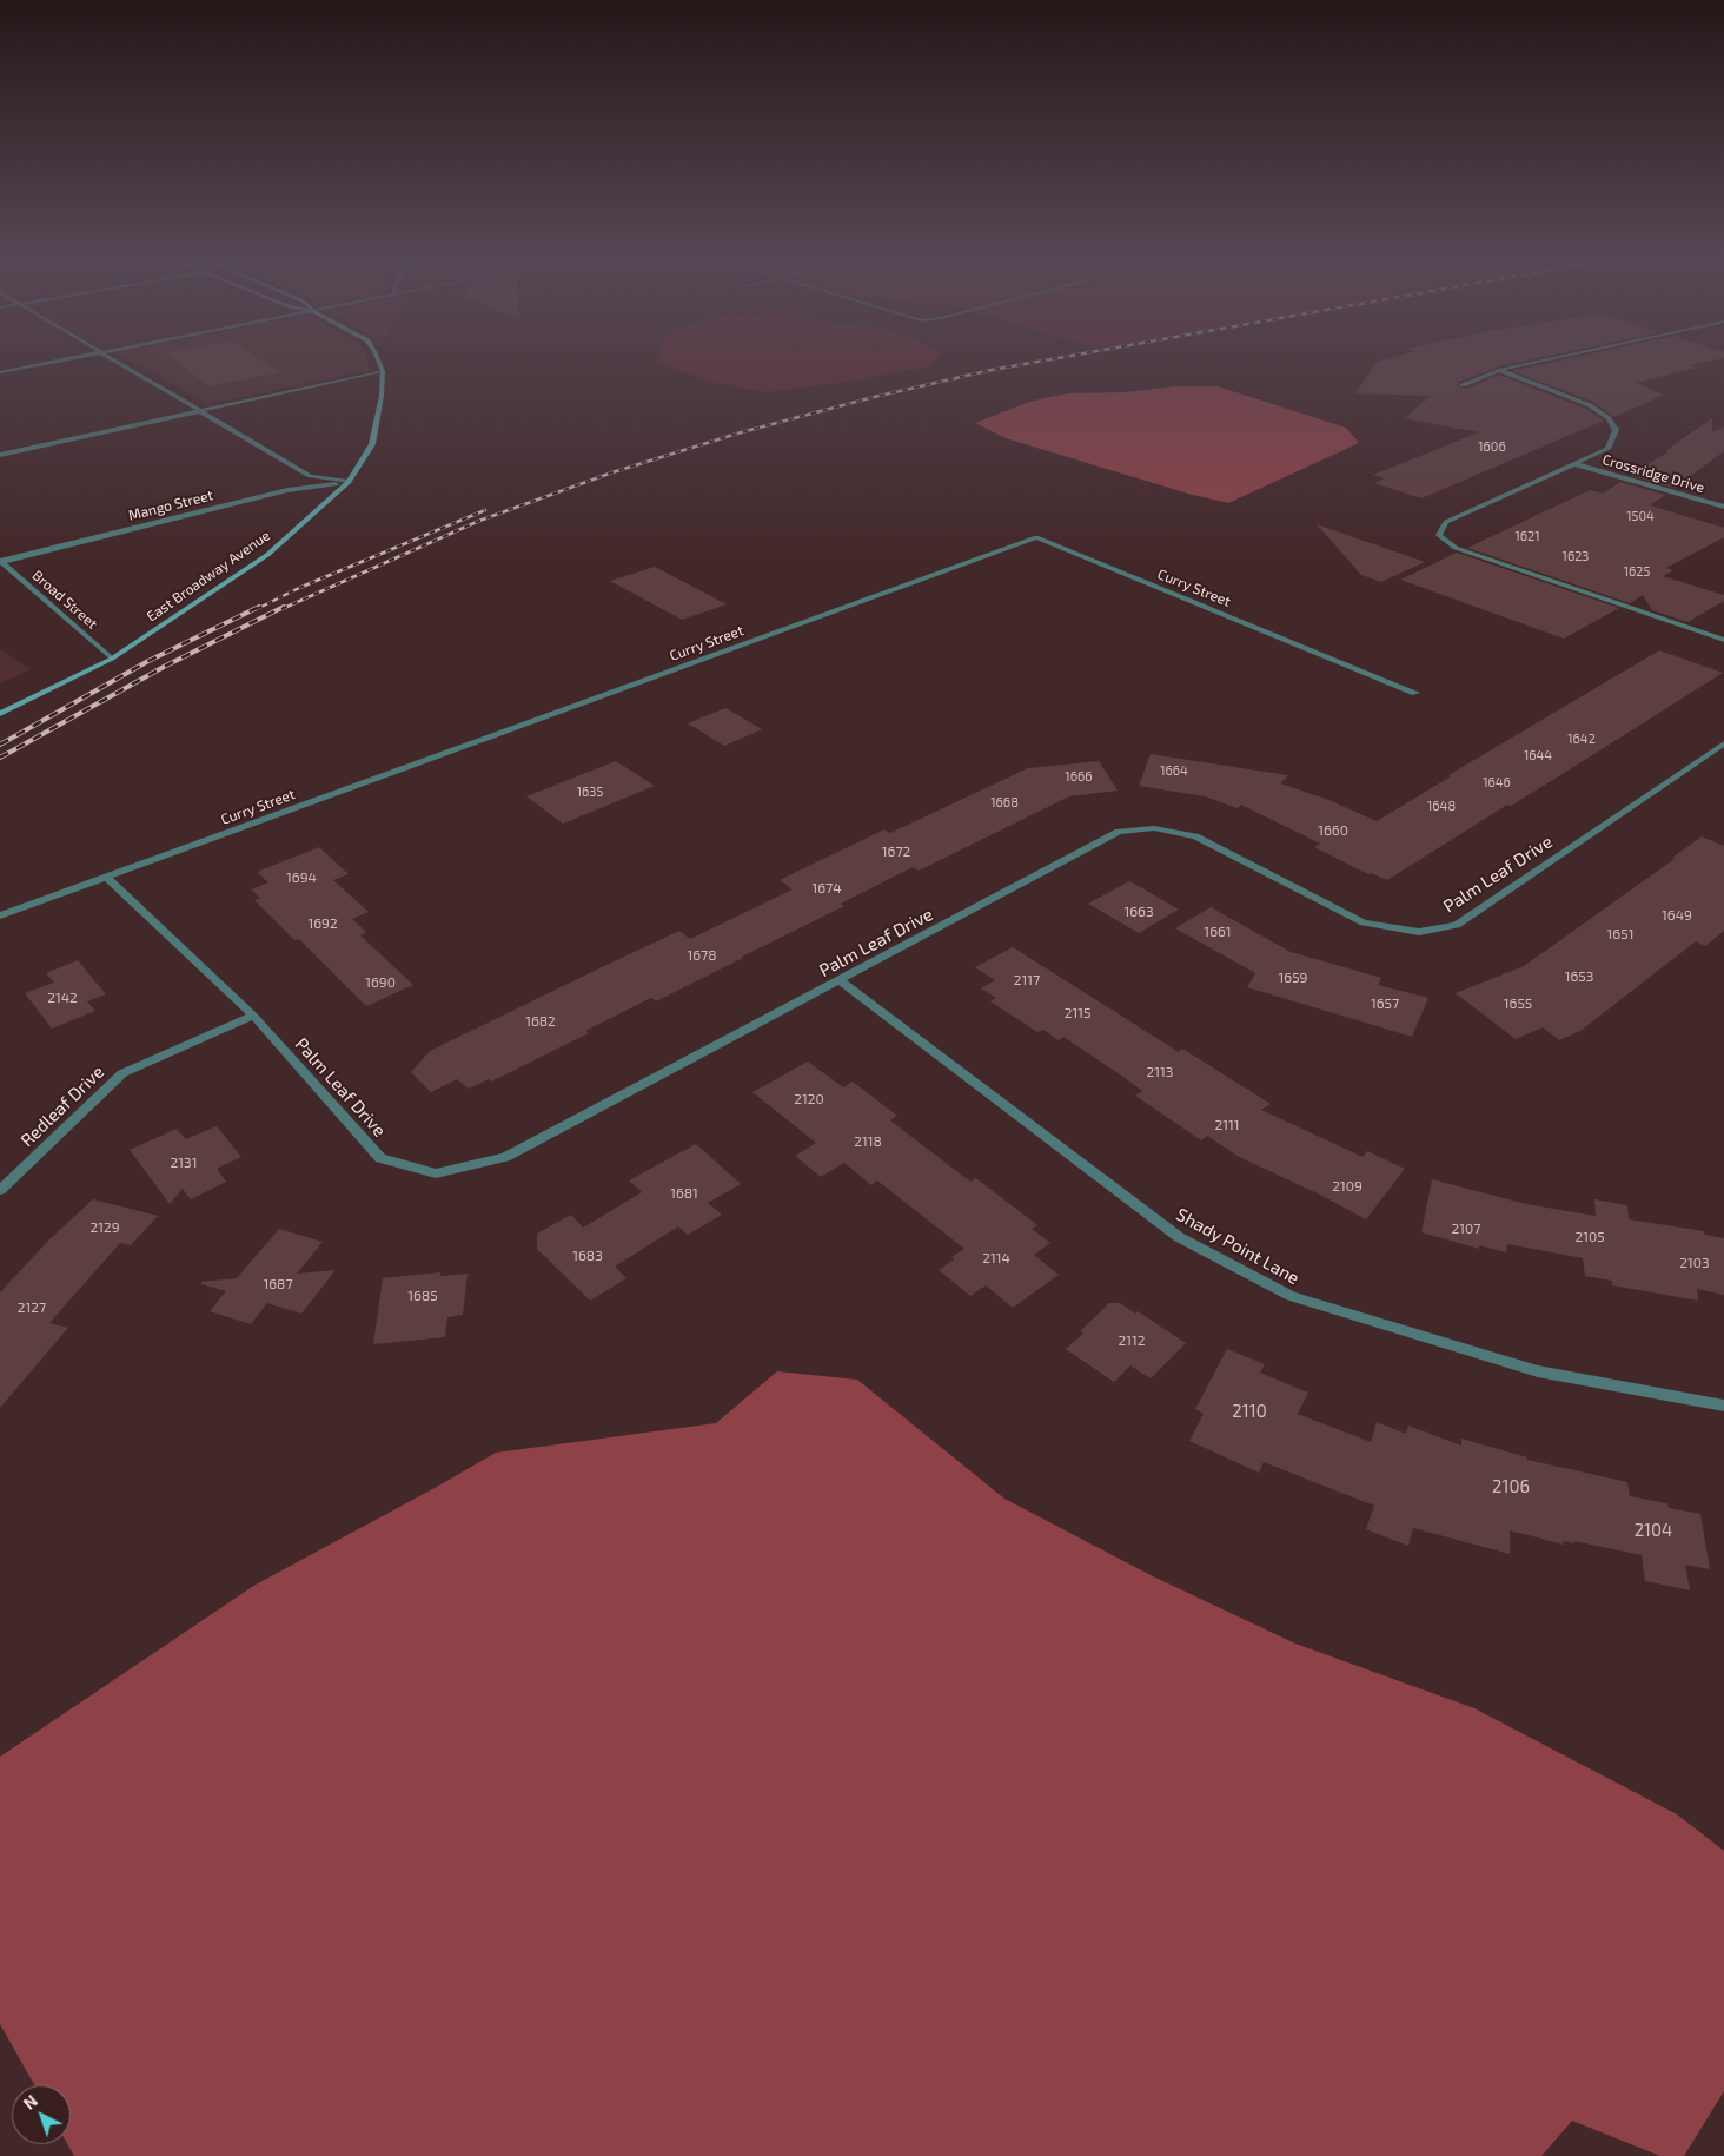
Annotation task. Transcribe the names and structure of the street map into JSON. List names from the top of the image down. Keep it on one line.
{"streets":{"main road":["East Broadway Avenue"],"street":["Crossridge Drive","Mango Street","Curry Street","Broad Street","Palm Leaf Drive","Redleaf Drive","Shady Point Lane"]},"crossings":[["Mango Street","East Broadway Avenue"],["Mango Street","Broad Street"],["East Broadway Avenue","Broad Street"],["Curry Street","Palm Leaf Drive"],["Palm Leaf Drive","Redleaf Drive"],["Palm Leaf Drive","Shady Point Lane"]],"house_numbers":["1606","1504","1621","1623","1625","1642","1644","1664","1666","1646","1635","1668","1648","1660","1672","1694","1674","1663","1649","1692","1661","1651","1678","1653","1659","2117","1690","2142","1657","1655","2115","1682","2113","2120","2111","2118","2131","2109","1681","2129","2107","2105","1683","2114","2103","1687","1685","2127","2112","2110","2106","2104"],"north":"top left"}
